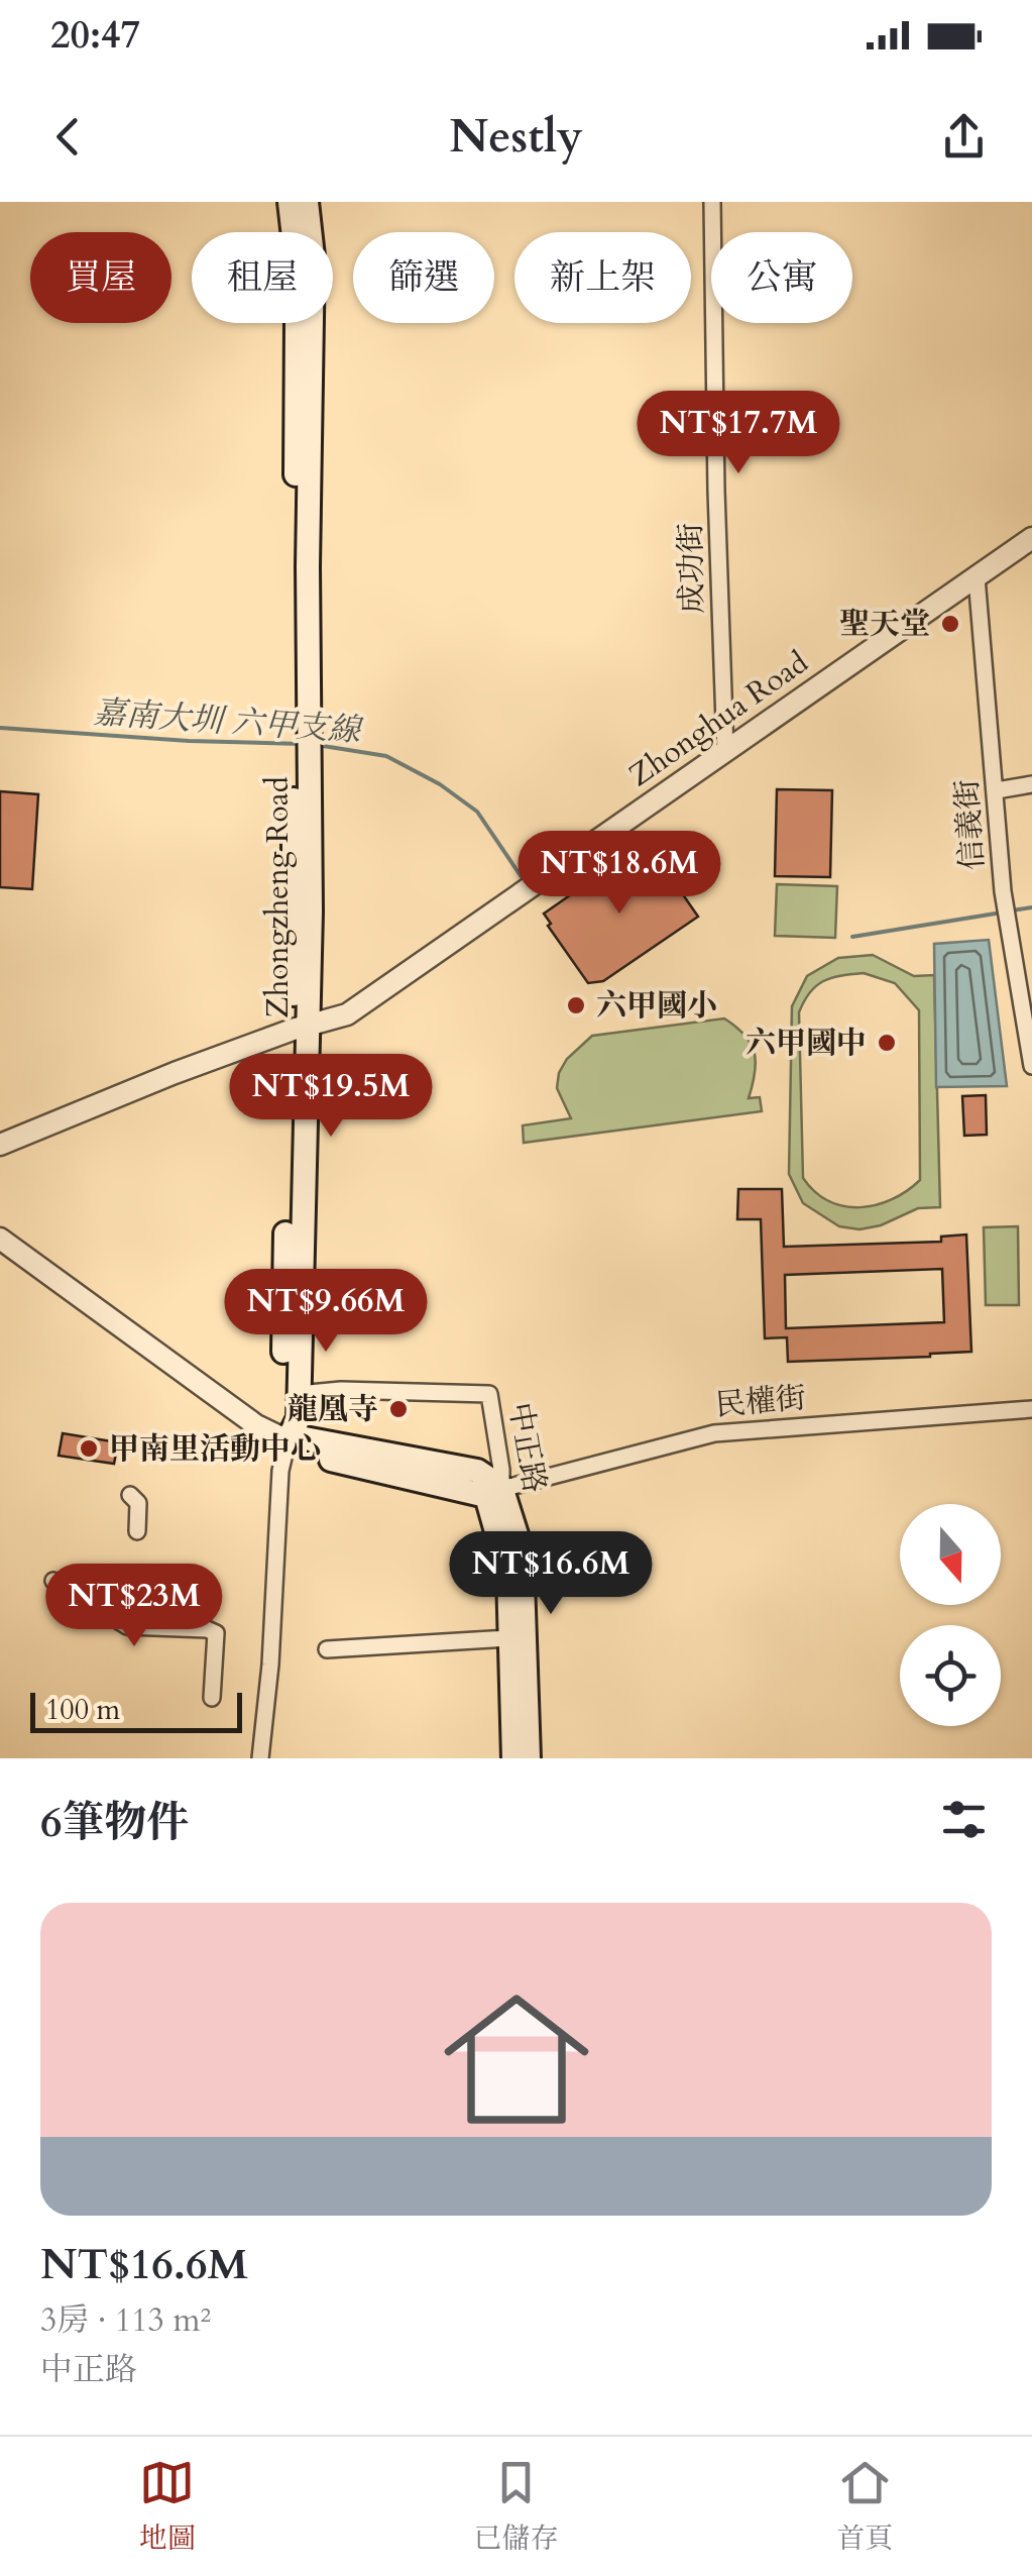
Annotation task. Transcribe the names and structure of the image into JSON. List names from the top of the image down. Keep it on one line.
{"streets":{"main road":["Zhongzheng Road","民權街","中正路"],"street":["成功街","Zhonghua Road","信義街"]},"crossings":[["成功街","Zhonghua Road"],["Zhonghua Road","信義街"],["Zhonghua Road","Zhongzheng Road"],["Zhongzheng Road","民權街"],["Zhongzheng Road","中正路"],["民權街","中正路"]],"water":["嘉南大圳 六甲支線"],"places":["聖天堂","六甲國小","六甲國中","龍凰寺","甲南里活動中心"],"scale_bar":"100 m","north":"bottom","page":{"status":"20:47","header":"Nestly","chip":["買屋","租屋","篩選","新上架","公寓"],"price":["NT$17.7M","NT$18.6M","NT$19.5M","NT$9.66M","NT$16.6M","NT$23M"],"scale":"100 m","heading":"6筆物件","list":[{"name":"NT$16.6M","note":"3房 · 113 m² · 中正路"}],"tabs":["地圖","已儲存","首頁"]}}
